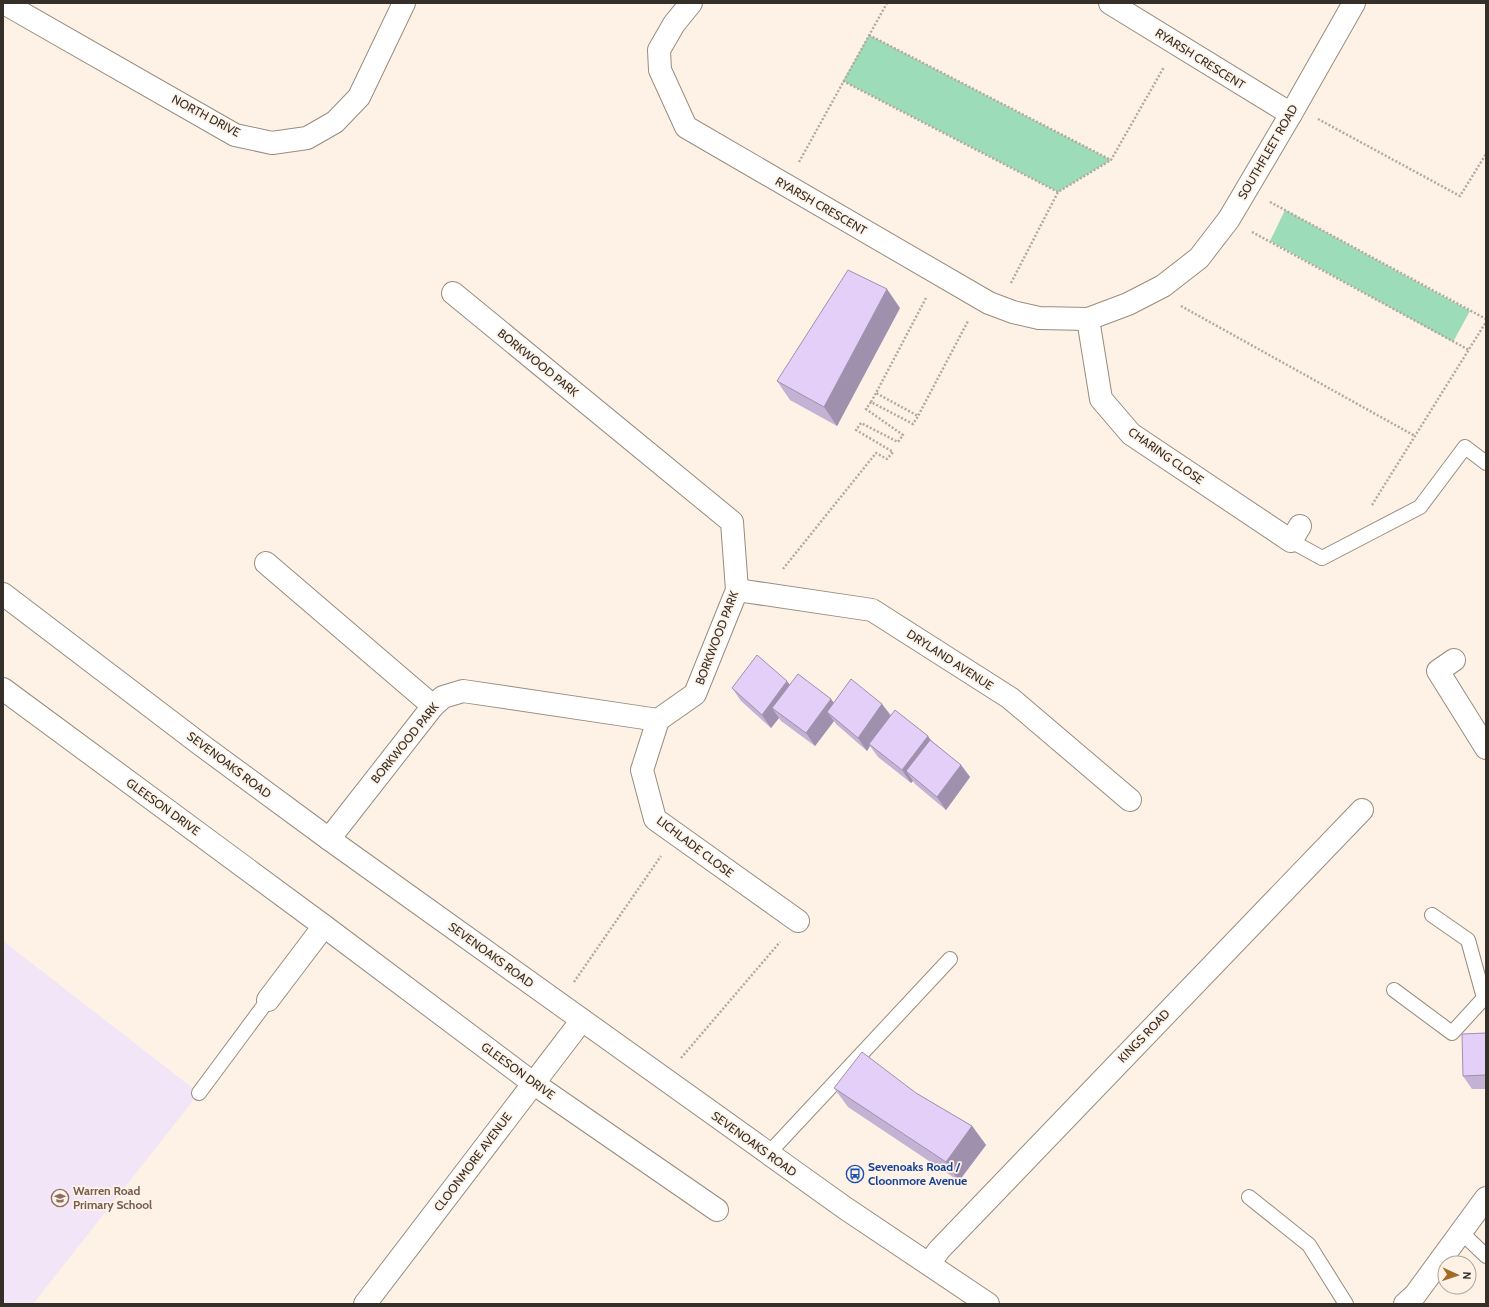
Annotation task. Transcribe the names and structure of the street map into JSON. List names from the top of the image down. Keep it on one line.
{"streets":{"street":["RYARSH CRESCENT","NORTH DRIVE","SOUTHFLEET ROAD","BORKWOOD PARK","CHARING CLOSE","DRYLAND AVENUE","SEVENOAKS ROAD","GLEESON DRIVE","LICHLADE CLOSE","KINGS ROAD","CLOONMORE AVENUE"]},"crossings":[["RYARSH CRESCENT","SOUTHFLEET ROAD"],["RYARSH CRESCENT","CHARING CLOSE"],["SOUTHFLEET ROAD","CHARING CLOSE"],["BORKWOOD PARK","DRYLAND AVENUE"],["BORKWOOD PARK","SEVENOAKS ROAD"],["BORKWOOD PARK","LICHLADE CLOSE"],["SEVENOAKS ROAD","KINGS ROAD"],["SEVENOAKS ROAD","CLOONMORE AVENUE"],["GLEESON DRIVE","CLOONMORE AVENUE"]],"places":{"bus stop":["Sevenoaks Road / Cloonmore Avenue"],"school or university":["Warren Road Primary School"]},"north":"right"}
